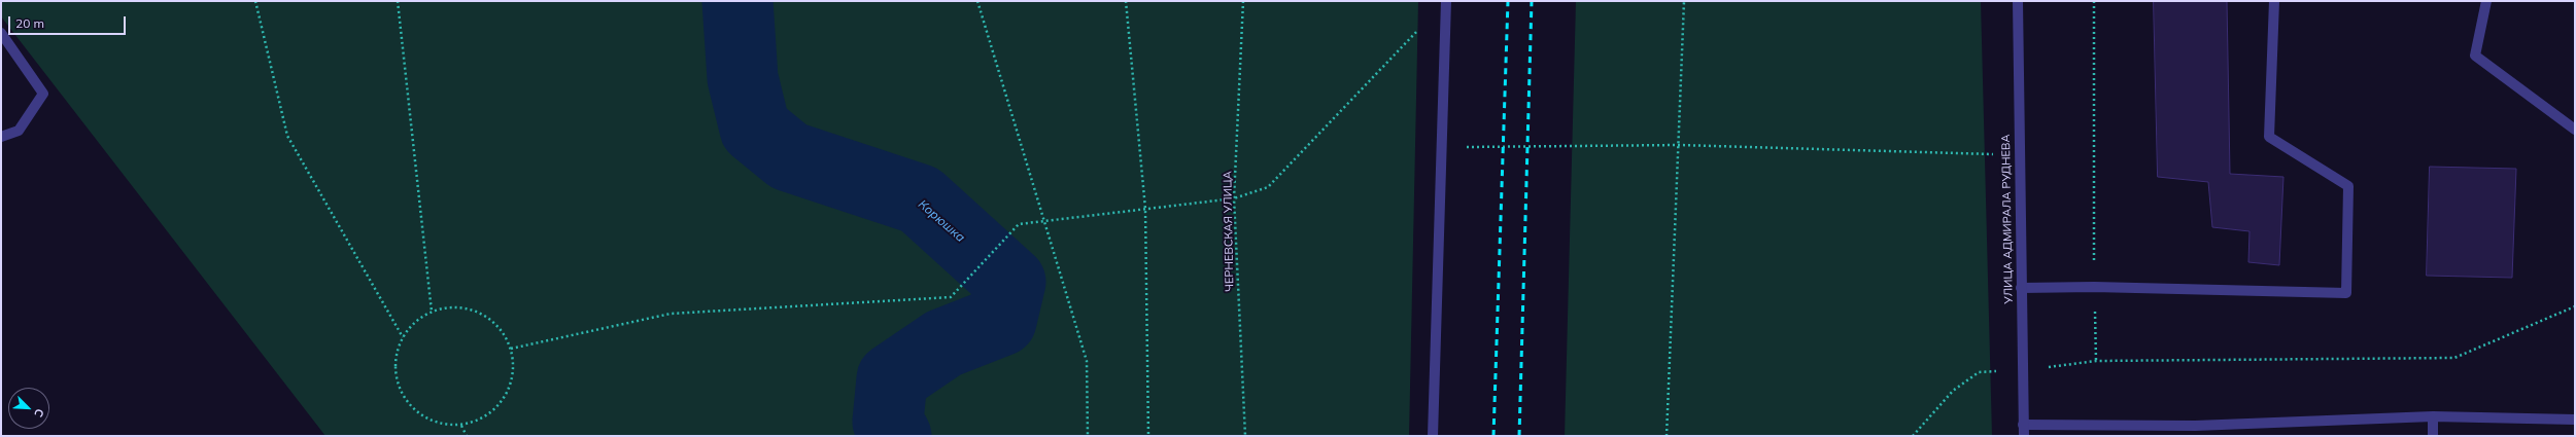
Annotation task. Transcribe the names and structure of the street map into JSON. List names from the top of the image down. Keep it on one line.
{"streets":{"street":["УЛИЦА АДМИРАЛА РУДНЕВА"],"path":["ЧЕРНЕВСКАЯ УЛИЦА"]},"water":["Корюшка"],"scale_bar":"20 m","north":"bottom right"}
